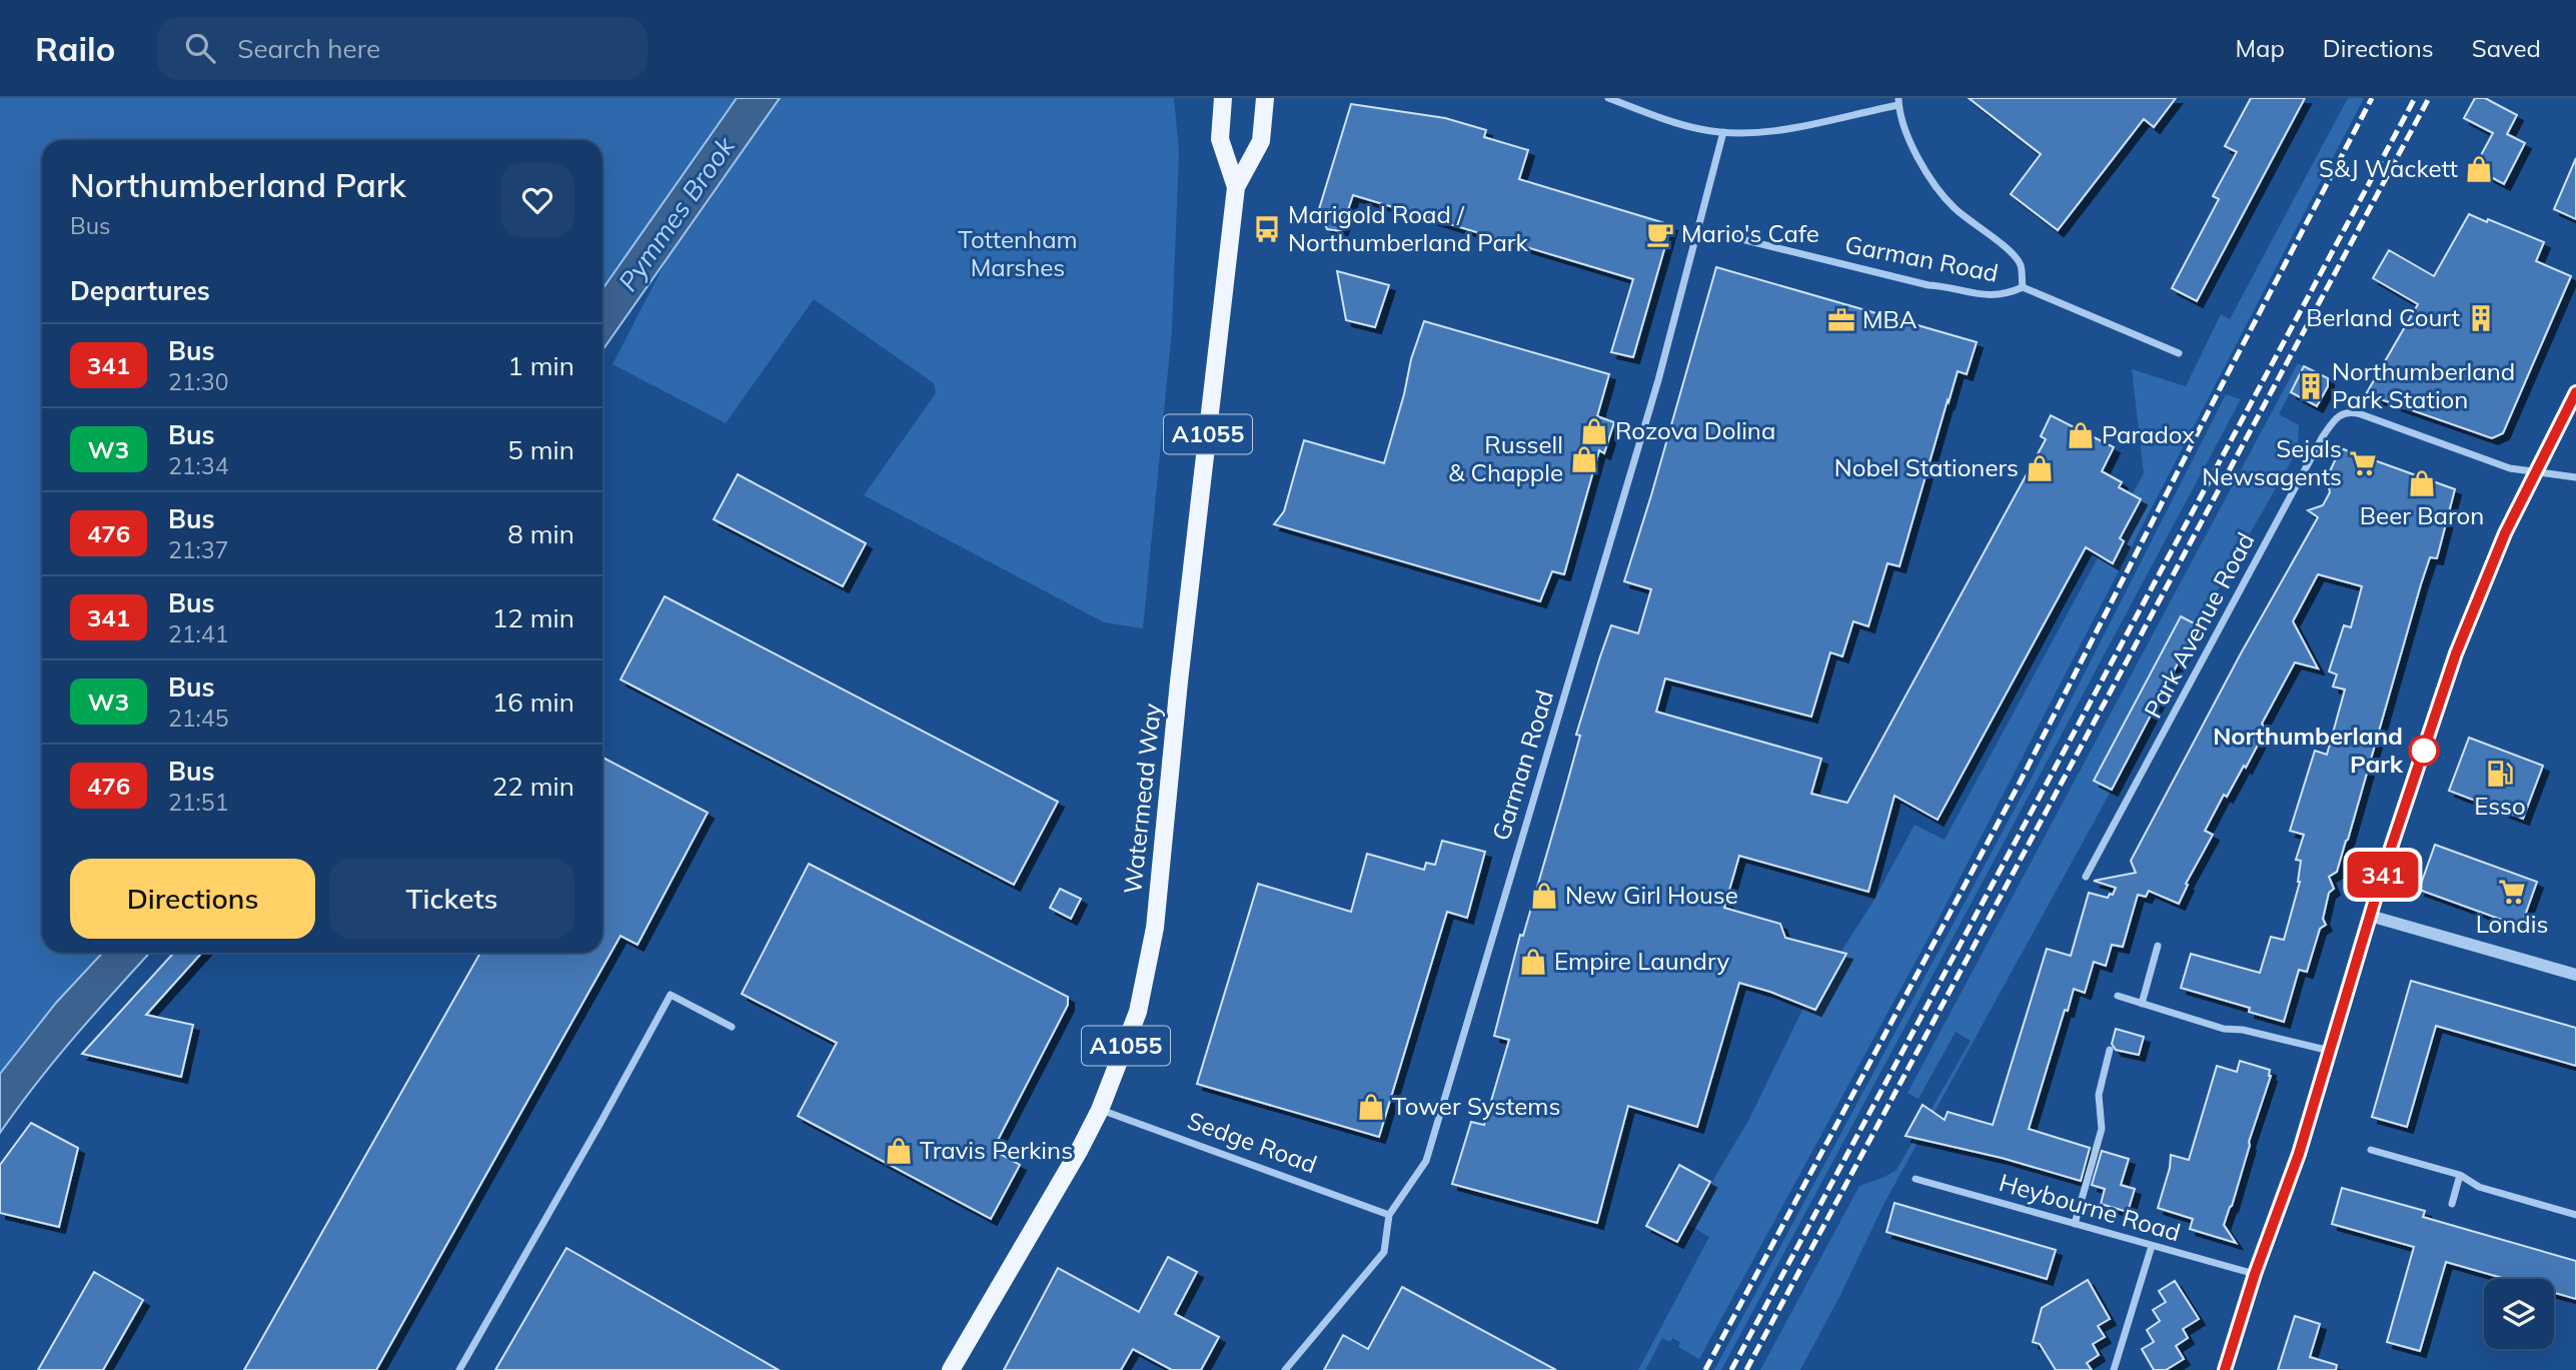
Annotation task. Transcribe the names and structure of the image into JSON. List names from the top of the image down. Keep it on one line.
{"streets":{"main road":["A1055","Watermead Way"],"street":["Garman Road","Park Avenue Road","Sedge Road","Heybourne Road"]},"crossings":[["Garman Road","Sedge Road"],["Watermead Way","Sedge Road"]],"water":["Pymmes Brook"],"parks":["Tottenham Marshes"],"places":{"shop":["S&J Wackett","Rozova Dolina","Paradox","Russell & Chapple","Nobel Stationers","Beer Baron","New Girl House","Empire Laundry","Tower Systems","Travis Perkins"],"bus stop":["Marigold Road / Northumberland Park"],"cafe":["Mario's Cafe"],"building":["Berland Court","Northumberland Park Station"],"office":["MBA"],"supermarket":["Sejals Newsagents","Londis"],"other":["Northumberland Park"],"fuel station":["Esso"]},"lines":["bus line 341"],"page":{"header":"Railo","search":"Search here","nav":["Map","Directions","Saved"],"on_map":"341","heading":[["Northumberland Park","Bus"],"Departures"],"list":[{"mark":"341","name":"Bus","note":"21:30","value":"1 min"},{"mark":"W3","name":"Bus","note":"21:34","value":"5 min"},{"mark":"476","name":"Bus","note":"21:37","value":"8 min"},{"mark":"341","name":"Bus","note":"21:41","value":"12 min"},{"mark":"W3","name":"Bus","note":"21:45","value":"16 min"},{"mark":"476","name":"Bus","note":"21:51","value":"22 min"}],"buttons":["Directions","Tickets"]}}
